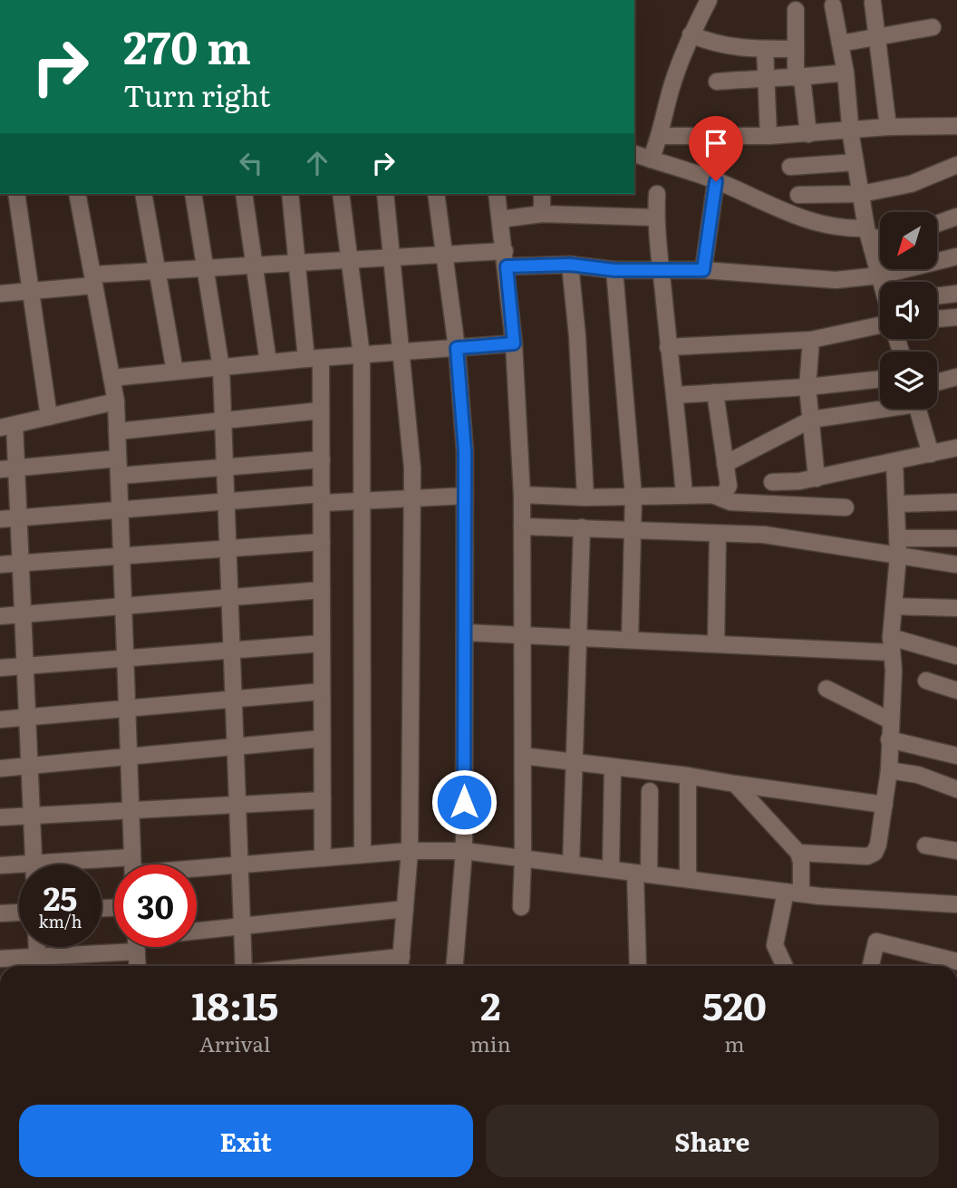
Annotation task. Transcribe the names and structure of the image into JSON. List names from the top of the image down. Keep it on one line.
{"north":"bottom left","page":{"turn":["270 m","Turn right"],"speed":"25 km/h","limit":"30","eta":["18:15","Arrival","2","min","520","m"],"buttons":["Exit","Share"]}}
